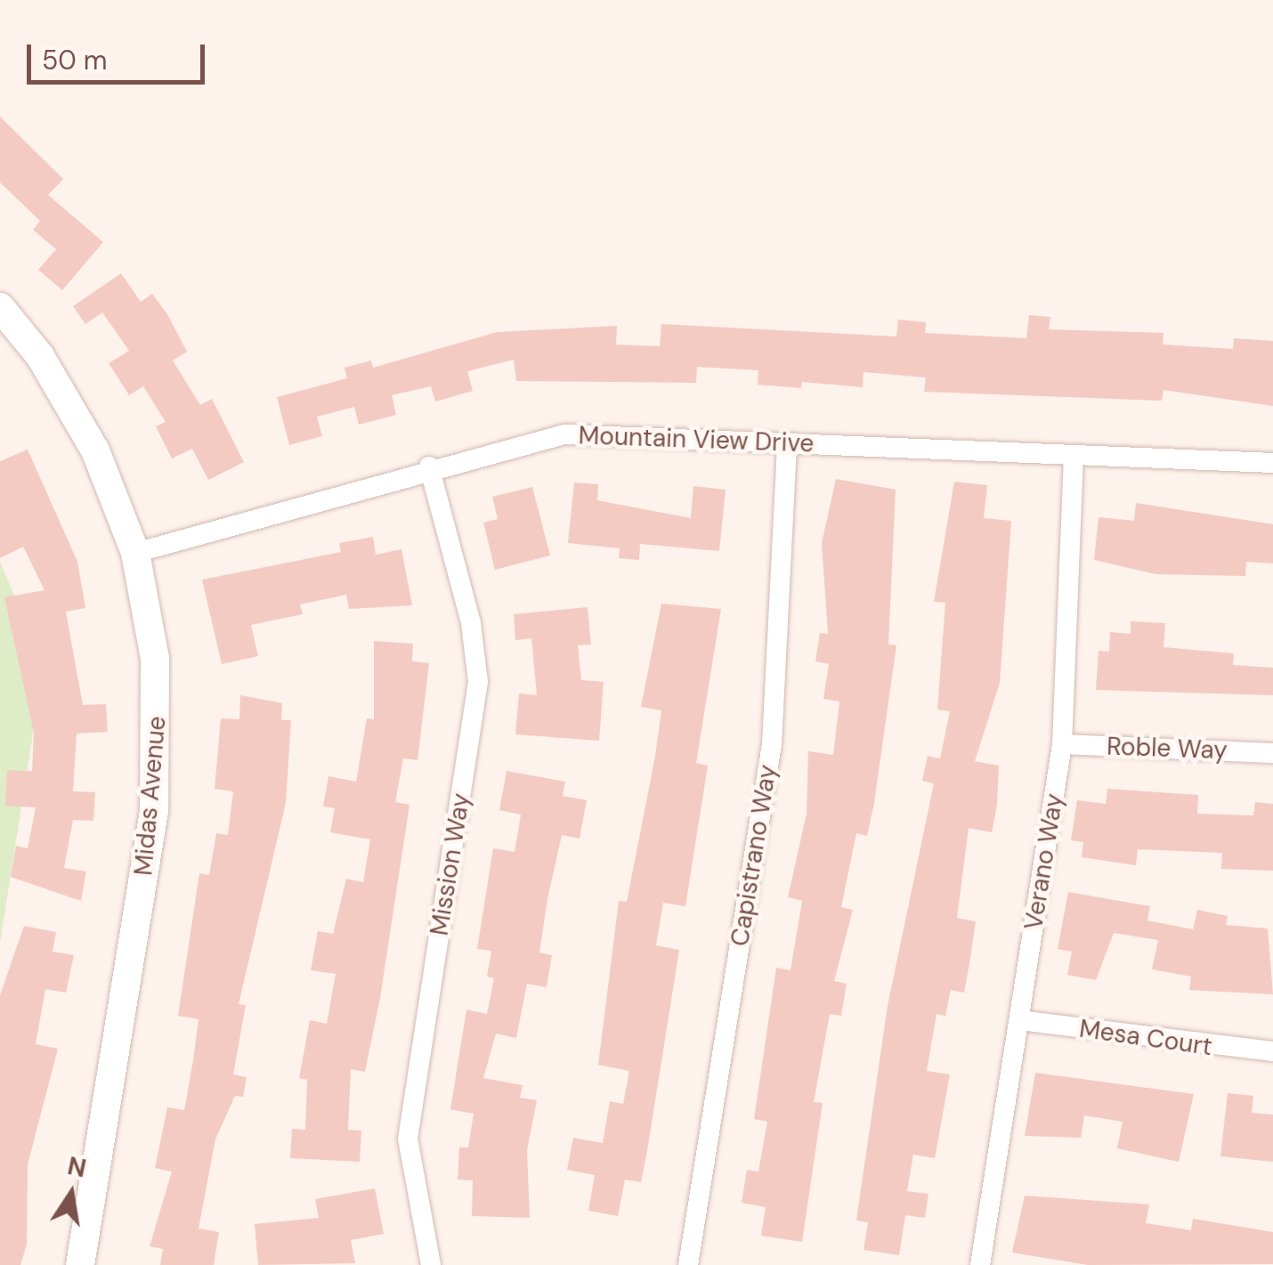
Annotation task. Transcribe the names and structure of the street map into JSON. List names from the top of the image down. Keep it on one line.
{"streets":{"street":["Mountain View Drive","Roble Way","Midas Avenue","Capistrano Way","Verano Way","Mission Way","Mesa Court"]},"crossings":[["Mountain View Drive","Midas Avenue"],["Mountain View Drive","Capistrano Way"],["Mountain View Drive","Verano Way"],["Mountain View Drive","Mission Way"],["Roble Way","Verano Way"],["Verano Way","Mesa Court"]],"scale_bar":"50 m","north":"top"}
